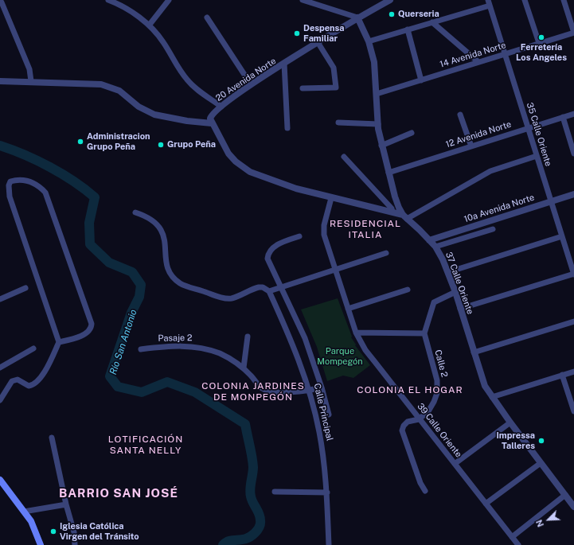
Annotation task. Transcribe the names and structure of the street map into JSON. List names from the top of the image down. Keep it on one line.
{"streets":{"street":["14 Avenida Norte","20 Avenida Norte","12 Avenida Norte","35 Calle Oriente","10a Avenida Norte","37 Calle Oriente","Pasaje 2","Calle 2","Calle Principal","39 Calle Oriente"]},"crossings":[["14 Avenida Norte","35 Calle Oriente"],["14 Avenida Norte","37 Calle Oriente"],["20 Avenida Norte","37 Calle Oriente"],["12 Avenida Norte","35 Calle Oriente"],["12 Avenida Norte","37 Calle Oriente"],["35 Calle Oriente","10a Avenida Norte"],["10a Avenida Norte","37 Calle Oriente"],["Pasaje 2","Calle Principal"],["Calle 2","39 Calle Oriente"]],"districts":["RESIDENCIAL ITALIA","COLONIA JARDINES DE MONPEGÓN","COLONIA EL HOGAR","LOTIFICACIÓN SANTA NELLY","BARRIO SAN JOSÉ"],"water":["Río San Antonio"],"parks":["Parque Mompegón"],"places":["Querseria","Despensa Familiar","Ferretería Los Angeles","Administracion Grupo Peña","Grupo Peña","Impressa Talleres","Iglesia Católica Virgen del Tránsito"],"north":"bottom left"}
